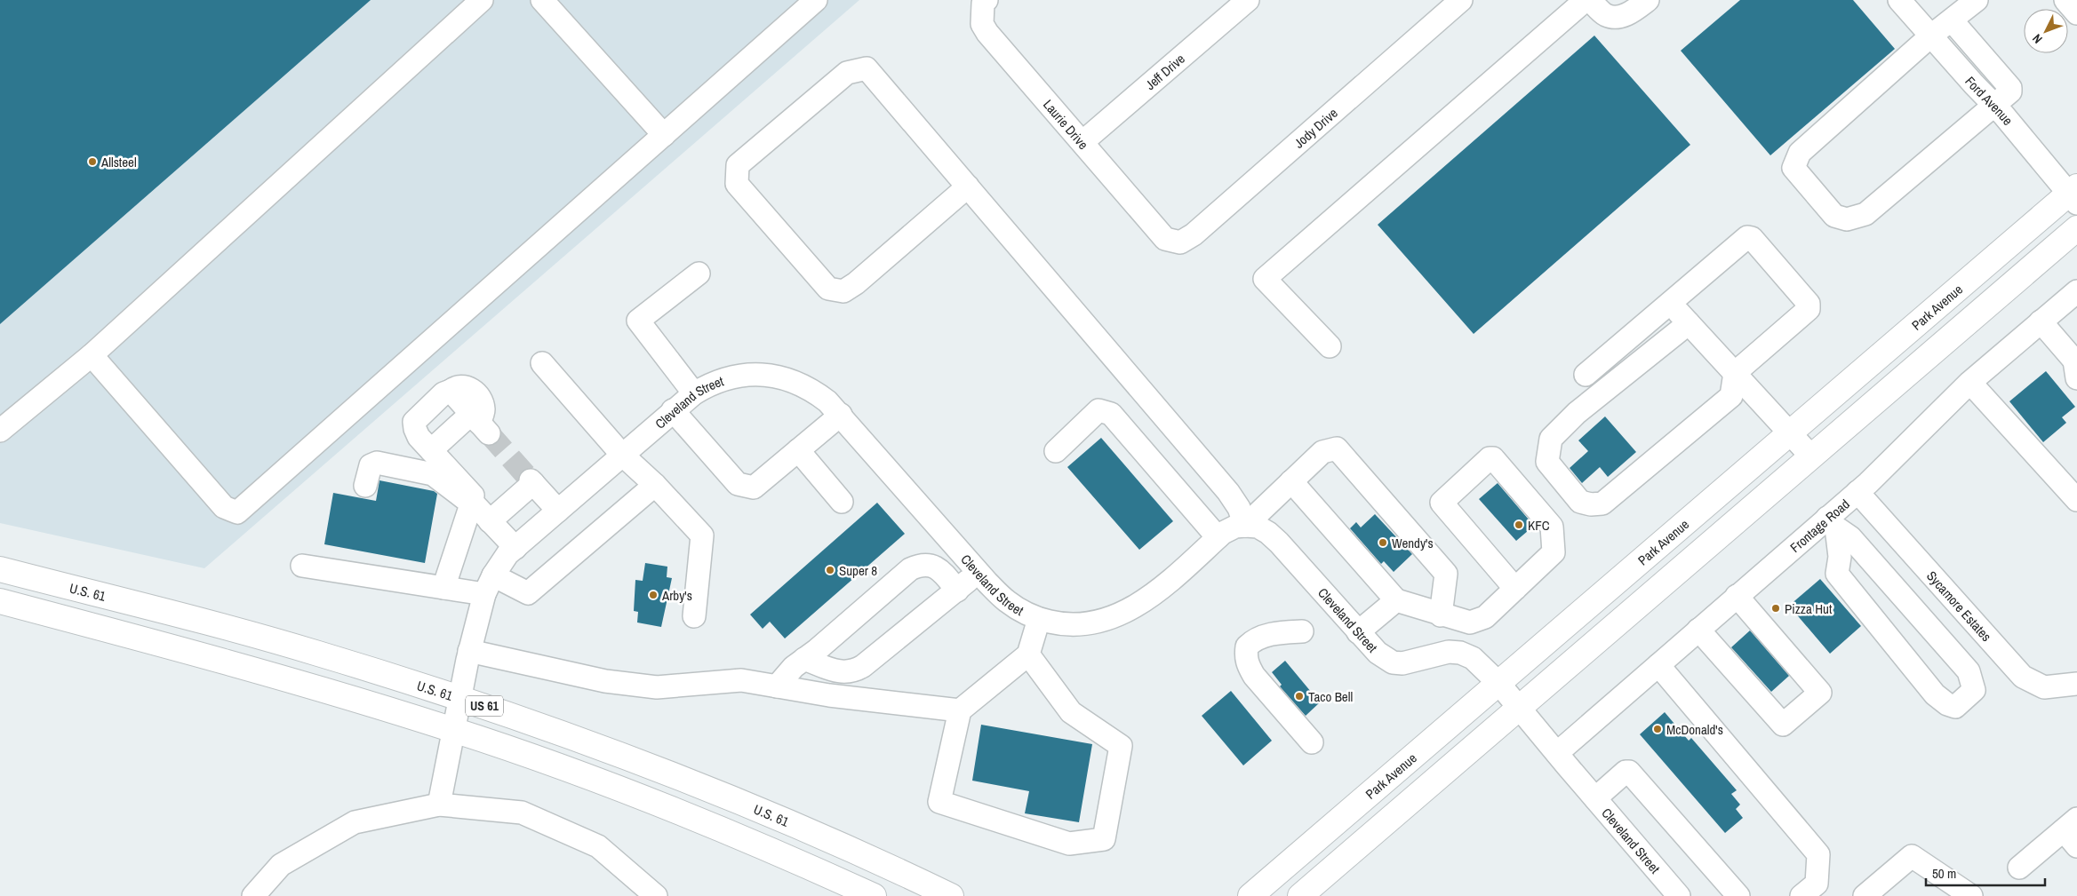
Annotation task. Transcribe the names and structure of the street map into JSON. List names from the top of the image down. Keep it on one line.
{"streets":{"main road":["Park Avenue","U.S. 61","US 61"],"street":["Jeff Drive","Ford Avenue","Laurie Drive","Jody Drive","Cleveland Street","Frontage Road","Sycamore Estates"]},"crossings":[["Jeff Drive","Laurie Drive"],["Ford Avenue","Park Avenue"],["Laurie Drive","Jody Drive"],["Park Avenue","Cleveland Street"],["Cleveland Street","Frontage Road"],["Cleveland Street","U.S. 61"],["Cleveland Street","US 61"],["Frontage Road","Sycamore Estates"]],"places":["Allsteel","KFC","Wendy's","Super 8","Arby's","Pizza Hut","Taco Bell","McDonald's"],"scale_bar":"50 m","north":"bottom left"}
